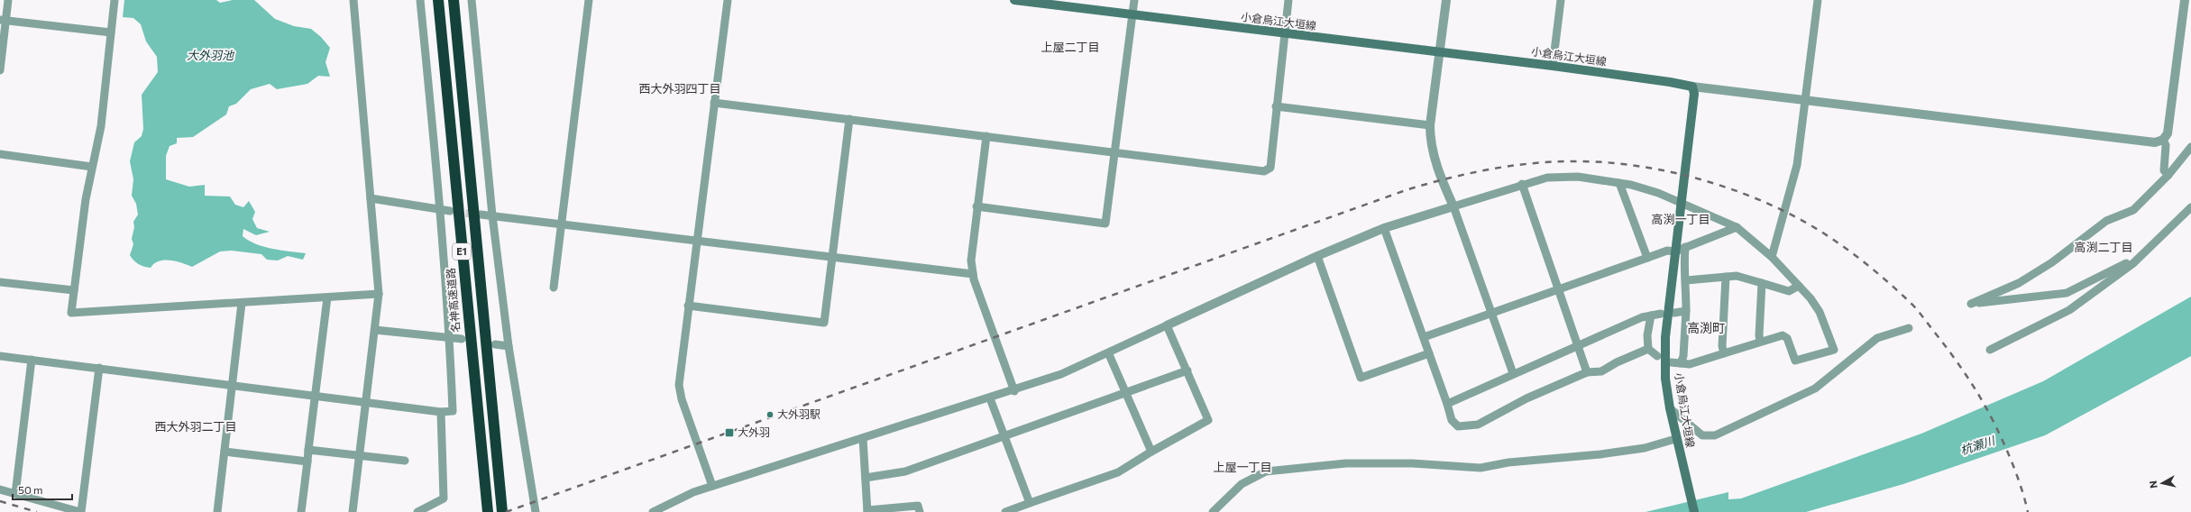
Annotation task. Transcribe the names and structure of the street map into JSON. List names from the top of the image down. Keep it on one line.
{"streets":{"highway":["E1","名神高速道路"],"main road":["小倉烏江大垣線"]},"districts":["上屋二丁目","西大外羽四丁目","高渕一丁目","高渕二丁目","高渕町","西大外羽二丁目","上屋一丁目"],"water":["大外羽池","杭瀬川"],"places":{"other":["大外羽駅"],"transit":["大外羽"]},"scale_bar":"50 m","north":"left"}
